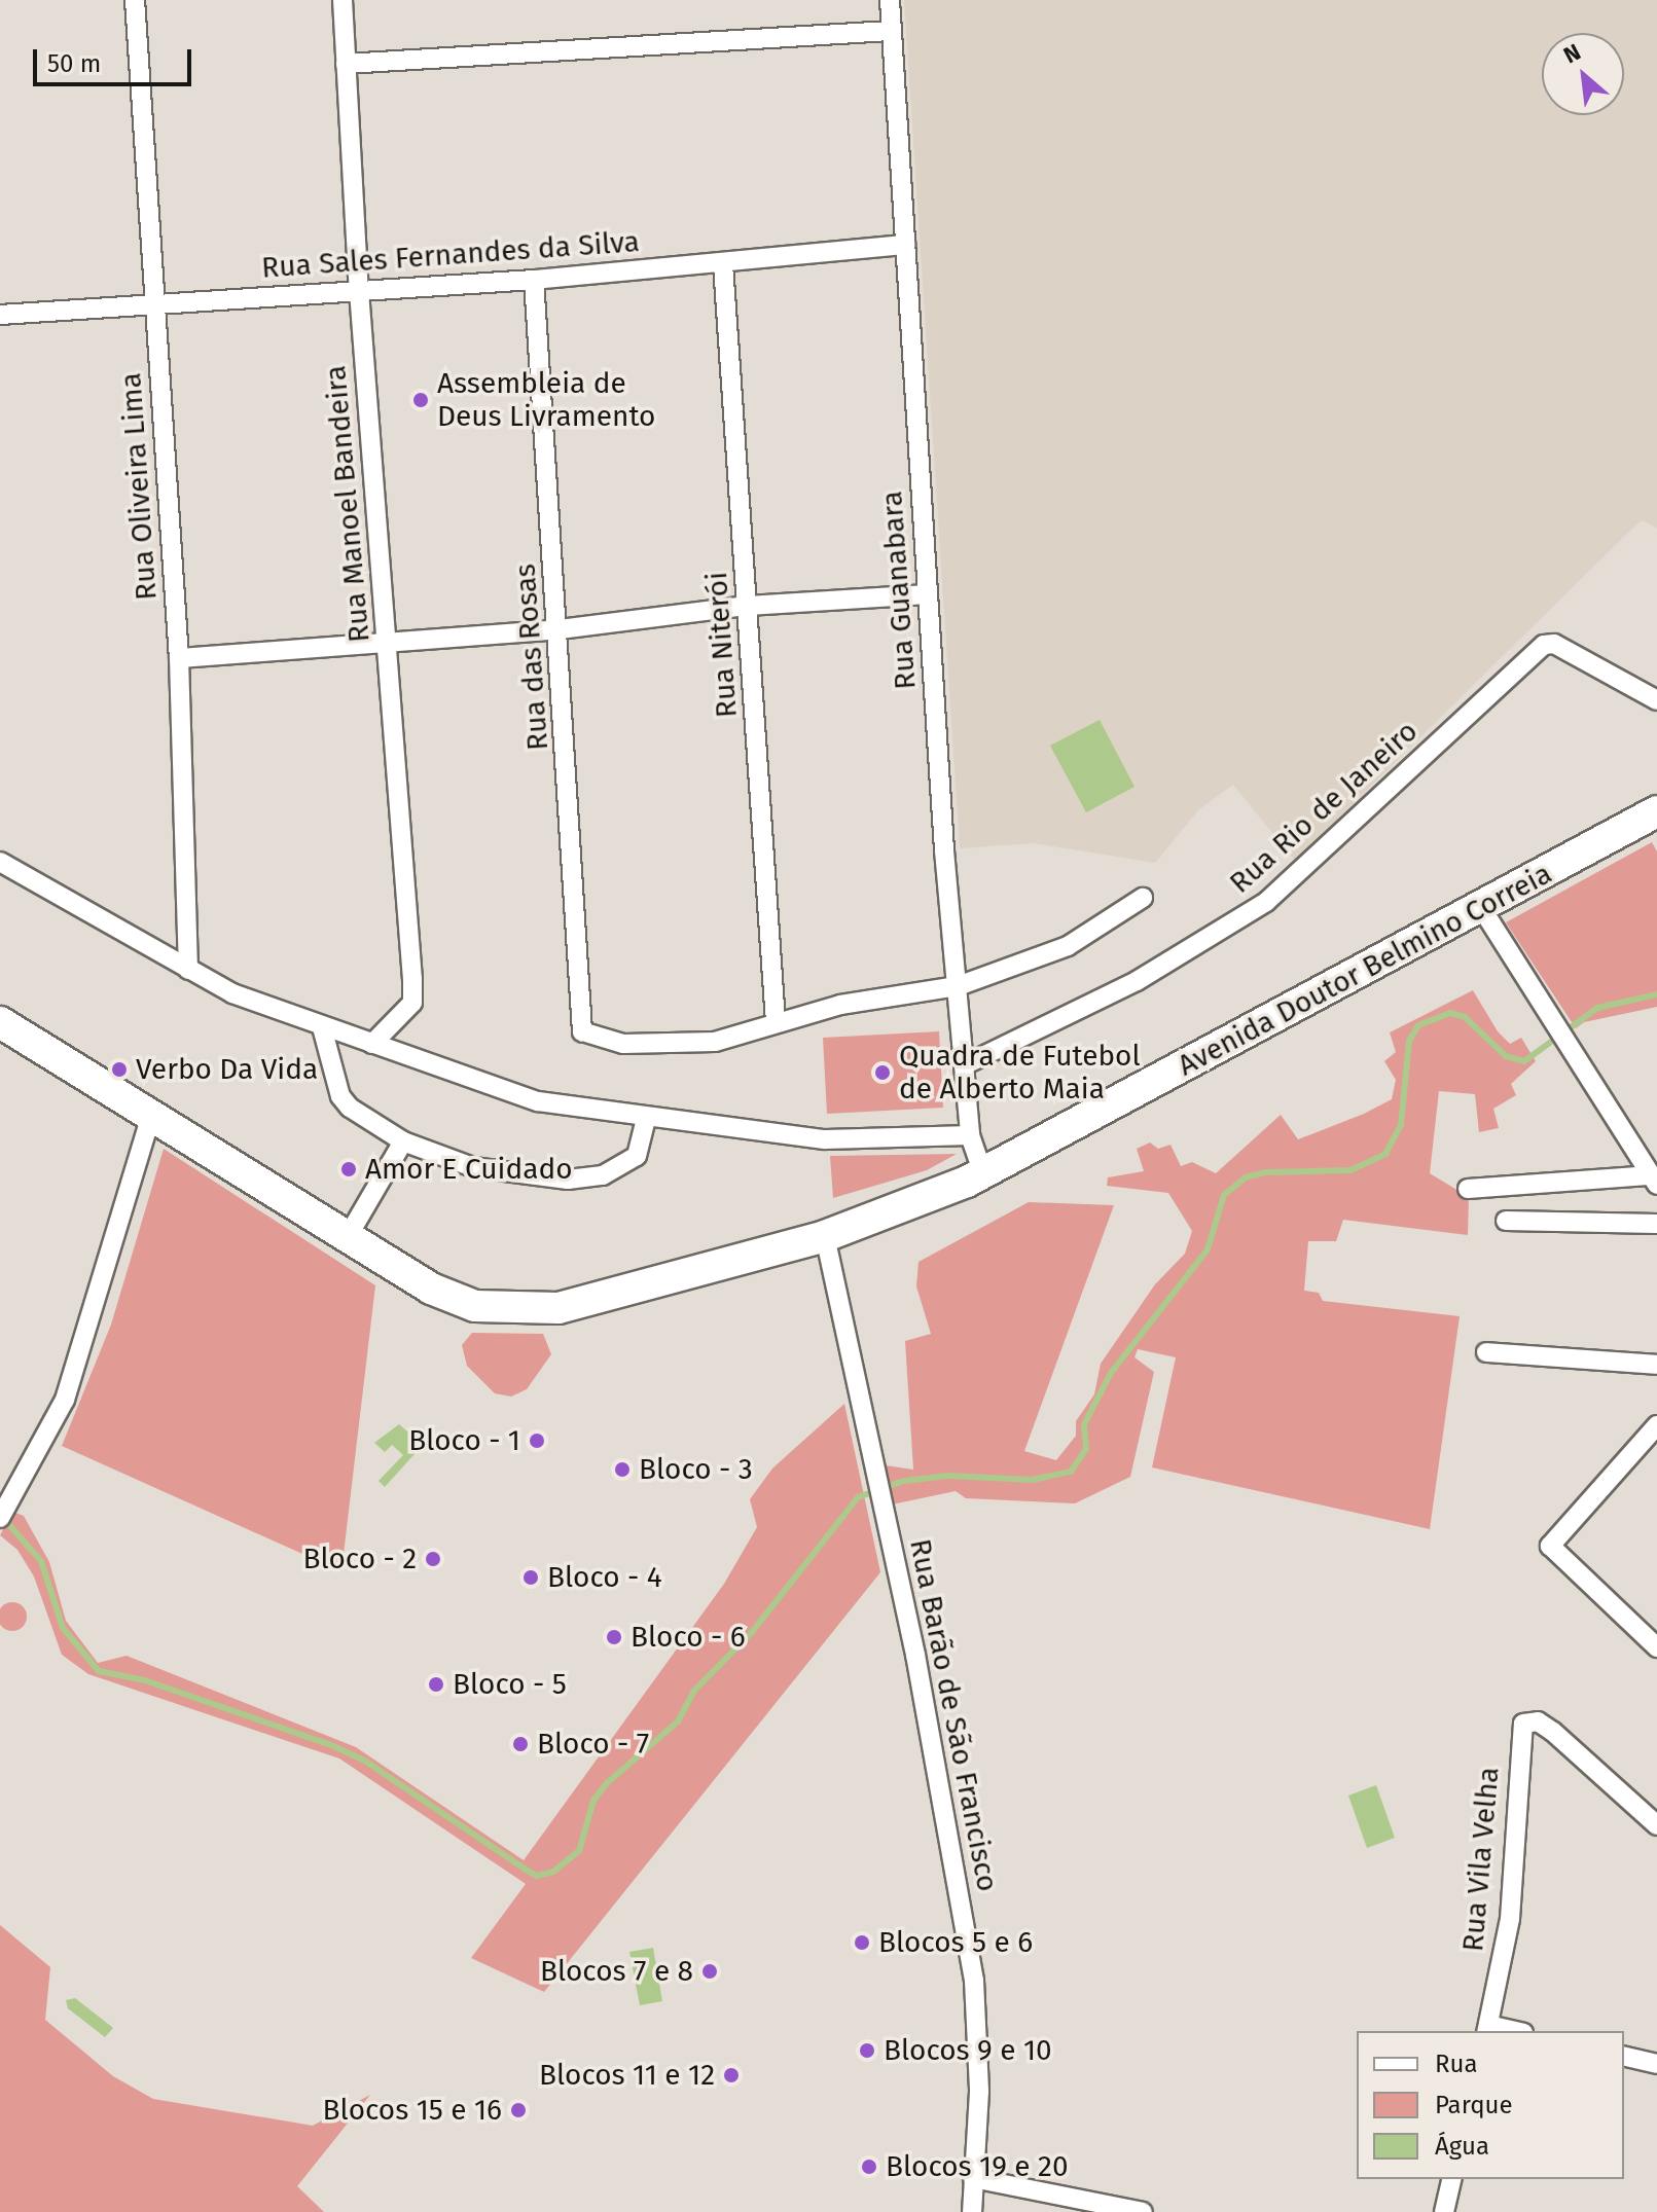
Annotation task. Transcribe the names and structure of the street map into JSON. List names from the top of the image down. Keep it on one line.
{"streets":{"main road":["Avenida Doutor Belmino Correia"],"street":["Rua Sales Fernandes da Silva","Rua Oliveira Lima","Rua Manoel Bandeira","Rua Guanabara","Rua Niterói","Rua das Rosas","Rua Rio de Janeiro","Rua Barão de São Francisco","Rua Vila Velha"]},"crossings":[["Rua Sales Fernandes da Silva","Rua Oliveira Lima"],["Rua Sales Fernandes da Silva","Rua Manoel Bandeira"],["Rua Sales Fernandes da Silva","Rua Guanabara"],["Rua Sales Fernandes da Silva","Rua Niterói"],["Rua Sales Fernandes da Silva","Rua das Rosas"],["Rua Guanabara","Rua Rio de Janeiro"],["Rua Guanabara","Avenida Doutor Belmino Correia"],["Rua Niterói","Rua das Rosas"],["Avenida Doutor Belmino Correia","Rua Barão de São Francisco"]],"places":["Assembleia de Deus Livramento","Verbo Da Vida","Quadra de Futebol de Alberto Maia","Amor E Cuidado","Bloco - 1","Bloco - 3","Bloco - 2","Bloco - 4","Bloco - 6","Bloco - 5","Bloco - 7","Blocos 5 e 6","Blocos 7 e 8","Blocos 9 e 10","Blocos 11 e 12","Blocos 15 e 16","Blocos 19 e 20"],"legend":["Rua","Parque","Água"],"scale_bar":"50 m","north":"top left"}
